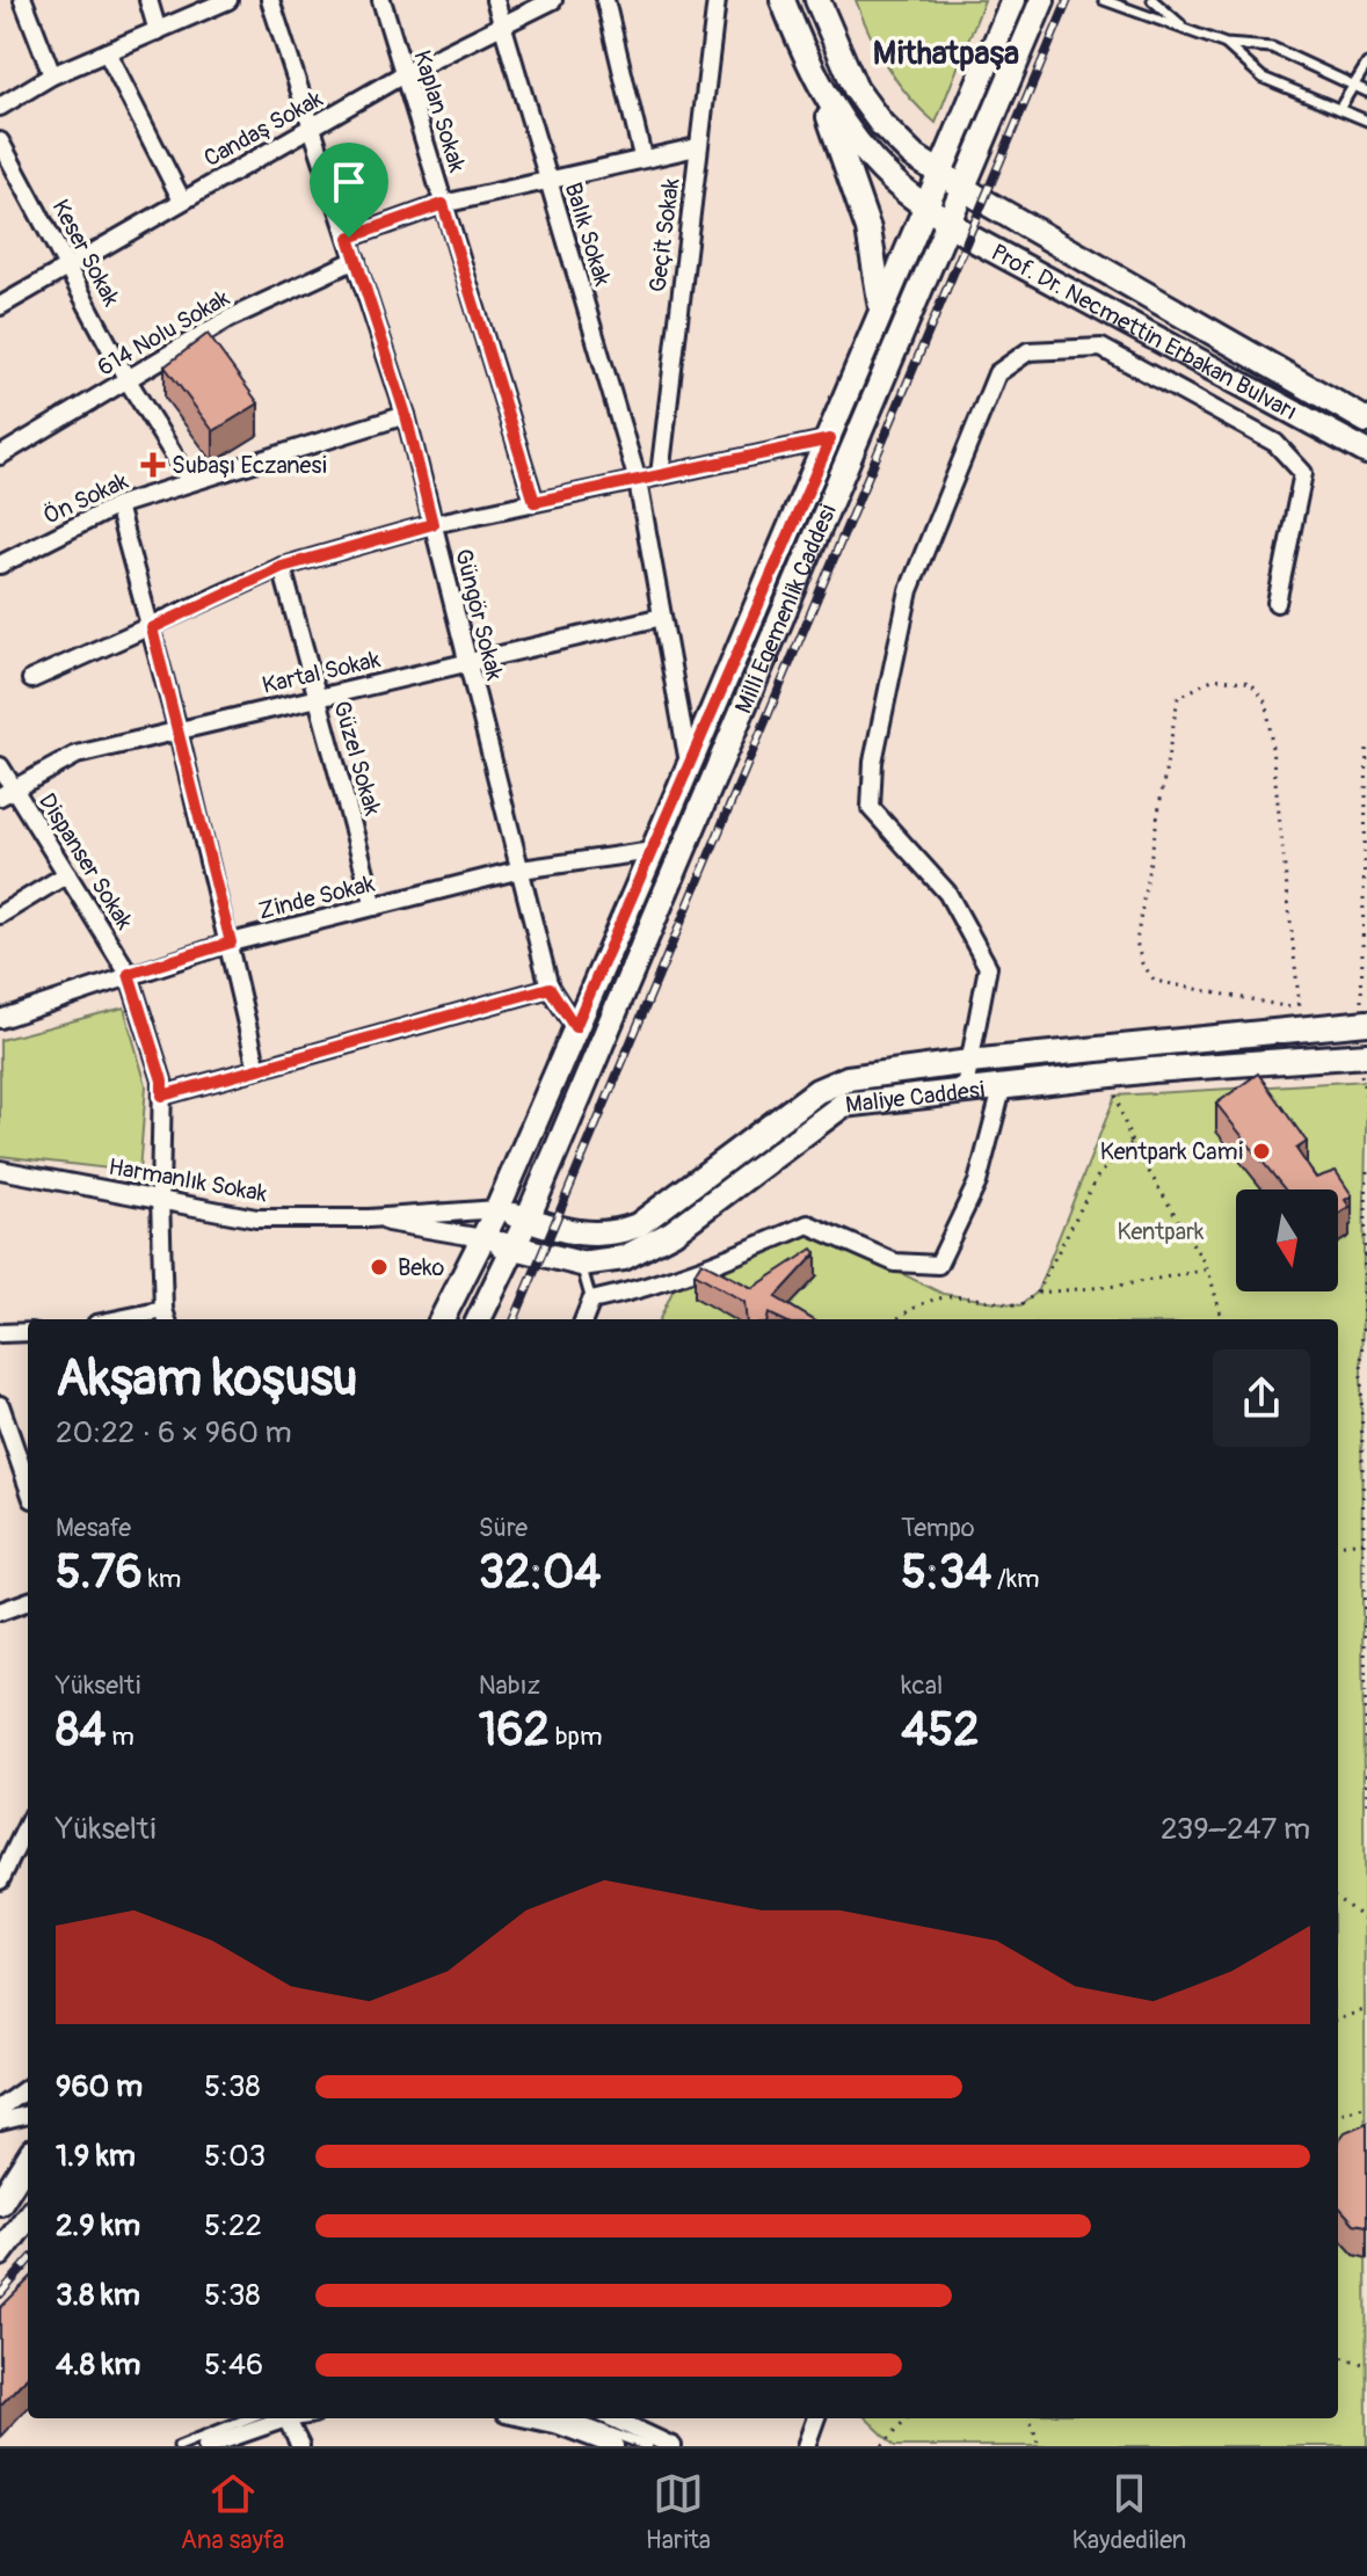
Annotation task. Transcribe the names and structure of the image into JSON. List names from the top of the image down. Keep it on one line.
{"streets":{"main road":["Prof. Dr. Necmettin Erbakan Bulvarı","Milli Egemenlik Caddesi","Maliye Caddesi"],"street":["Kaplan Sokak","Candaş Sokak","Balık Sokak","Geçit Sokak","Keser Sokak","614 Nolu Sokak","Ön Sokak","Güngör Sokak","Kartal Sokak","Güzel Sokak","Dispanser Sokak","Zinde Sokak","Harmanlık Sokak"]},"crossings":[["Kaplan Sokak","Candaş Sokak"],["Candaş Sokak","Balık Sokak"],["Candaş Sokak","Keser Sokak"],["Candaş Sokak","Güngör Sokak"],["Keser Sokak","614 Nolu Sokak"],["Keser Sokak","Ön Sokak"],["614 Nolu Sokak","Güngör Sokak"],["Prof. Dr. Necmettin Erbakan Bulvarı","Milli Egemenlik Caddesi"],["Ön Sokak","Güngör Sokak"],["Milli Egemenlik Caddesi","Güngör Sokak"],["Milli Egemenlik Caddesi","Zinde Sokak"],["Milli Egemenlik Caddesi","Maliye Caddesi"],["Milli Egemenlik Caddesi","Harmanlık Sokak"],["Güngör Sokak","Kartal Sokak"],["Güngör Sokak","Zinde Sokak"],["Kartal Sokak","Güzel Sokak"],["Kartal Sokak","Dispanser Sokak"],["Güzel Sokak","Zinde Sokak"],["Dispanser Sokak","Zinde Sokak"],["Dispanser Sokak","Harmanlık Sokak"],["Maliye Caddesi","Harmanlık Sokak"]],"districts":["Mithatpaşa"],"parks":["Kentpark"],"places":{"health":["Subaşı Eczanesi"],"other":["Kentpark Cami","Beko"]},"north":"bottom","page":{"heading":["Akşam koşusu","20:22 · 6 × 960 m"],"stats":[["Mesafe","5.76 km"],["Süre","32:04"],["Tempo","5:34 /km"],["Yükselti","84 m"],["Nabız","162 bpm"],["kcal","452"]],"chart":["Yükselti","239–247 m"],"list":[{"name":"960 m","note":"5:38"},{"name":"1.9 km","note":"5:03"},{"name":"2.9 km","note":"5:22"},{"name":"3.8 km","note":"5:38"},{"name":"4.8 km","note":"5:46"}],"tabs":["Ana sayfa","Harita","Kaydedilen"]}}
